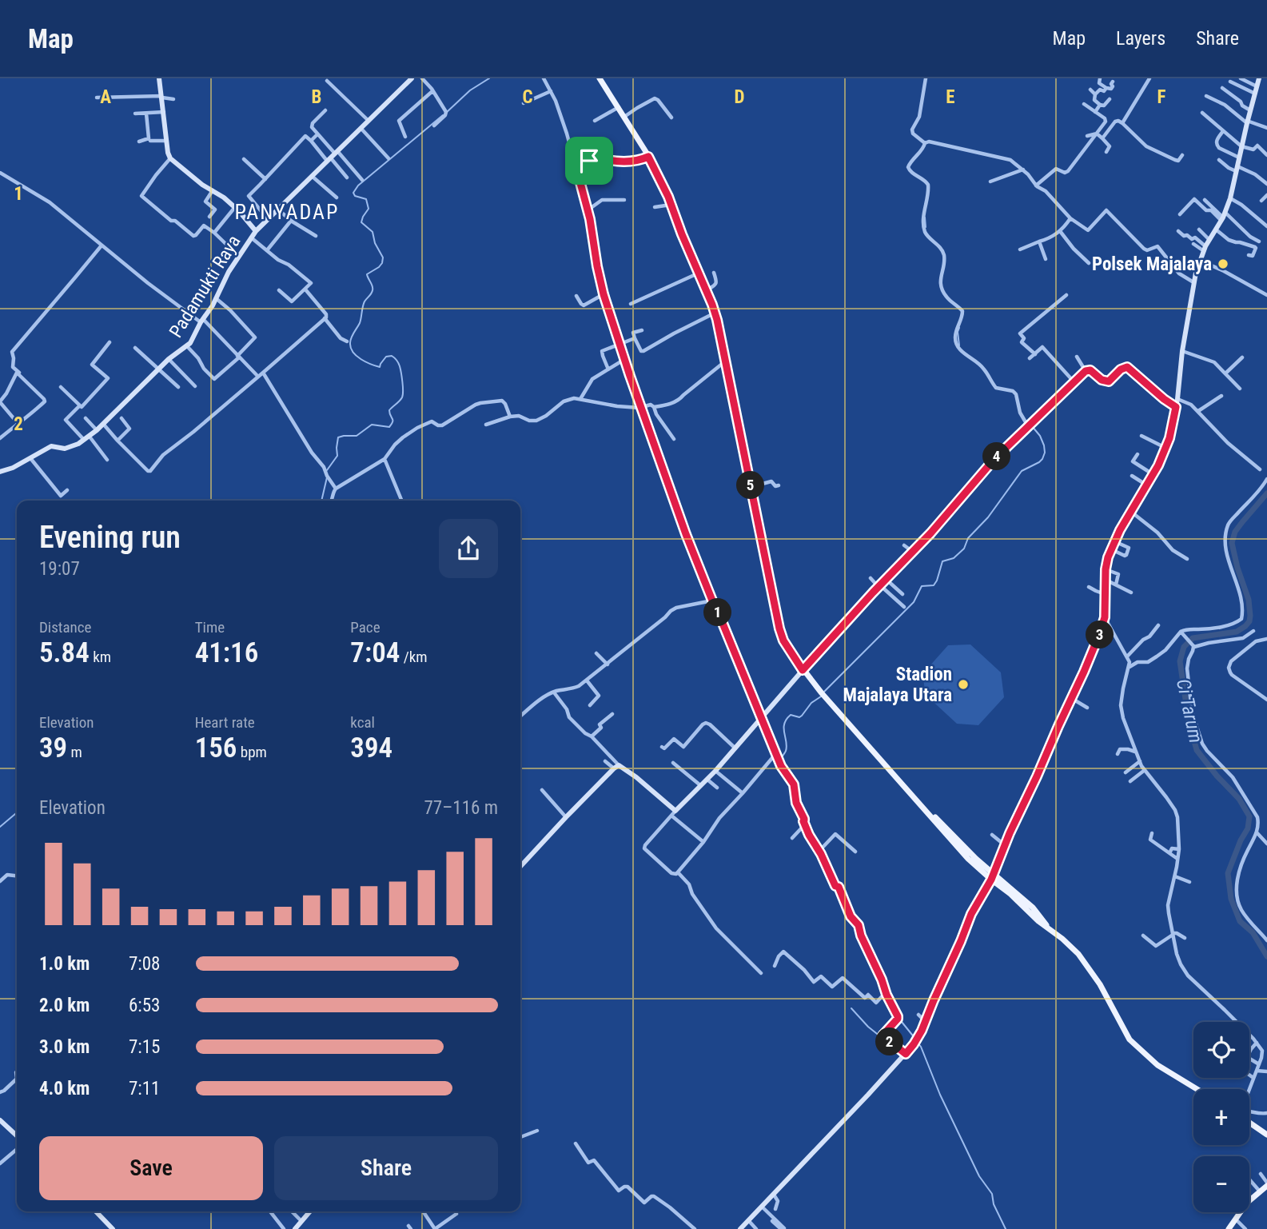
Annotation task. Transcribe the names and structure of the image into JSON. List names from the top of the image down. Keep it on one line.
{"streets":{"street":["Padamukti Raya"]},"districts":["PANYADAP"],"water":["Ci Tarum"],"places":["Polsek Majalaya","Stadion Majalaya Utara"],"page":{"header":"Map","nav":["Map","Layers","Share"],"pins":["4","5","1","3","2"],"heading":["Evening run","19:07"],"stats":[["Distance","5.84 km"],["Time","41:16"],["Pace","7:04 /km"],["Elevation","39 m"],["Heart rate","156 bpm"],["kcal","394"]],"chart":["Elevation","77–116 m"],"list":[{"name":"1.0 km","note":"7:08"},{"name":"2.0 km","note":"6:53"},{"name":"3.0 km","note":"7:15"},{"name":"4.0 km","note":"7:11"}],"map_buttons":["+","−"],"buttons":["Save","Share"]},"grid":{"columns":["A","B","C","D","E","F"],"rows":["1","2"]}}
